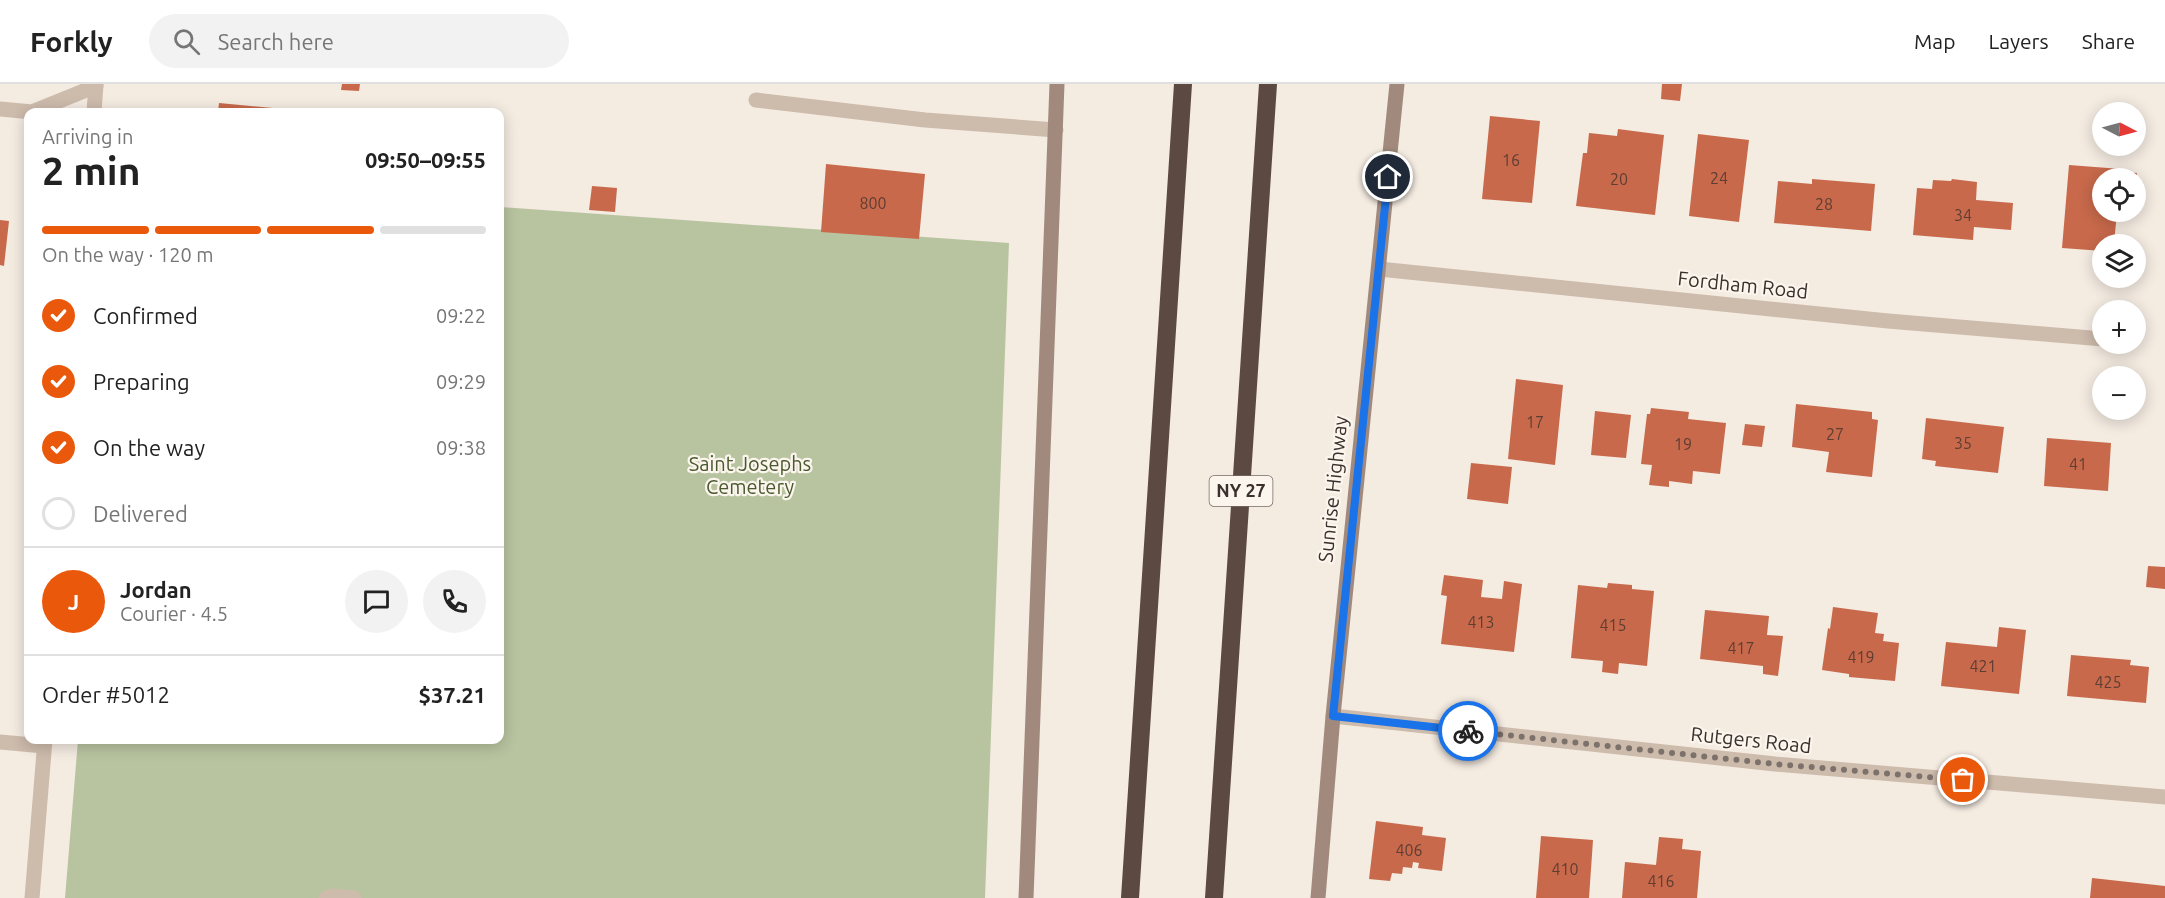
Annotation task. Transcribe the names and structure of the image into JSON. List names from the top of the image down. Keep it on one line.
{"streets":{"highway":["NY 27"],"main road":["Sunrise Highway"],"street":["Fordham Road","Rutgers Road"]},"crossings":[["Fordham Road","Sunrise Highway"],["Sunrise Highway","Rutgers Road"]],"parks":["Saint Josephs Cemetery"],"house_numbers":["16","24","20","800","28","34","17","27","35","19","41","413","415","417","419","421","425","406","410","416"],"north":"right","page":{"header":"Forkly","search":"Search here","nav":["Map","Layers","Share"],"map_buttons":["+","−"],"heading":["2 min","Arriving in","09:50–09:55"],"panel":["Jordan","Courier · 4.5","Order #5012","$37.21"],"bar":"On the way · 120 m","list":[["Confirmed","09:22"],["Preparing","09:29"],["On the way","09:38"],"Delivered"],"round":"J"}}
